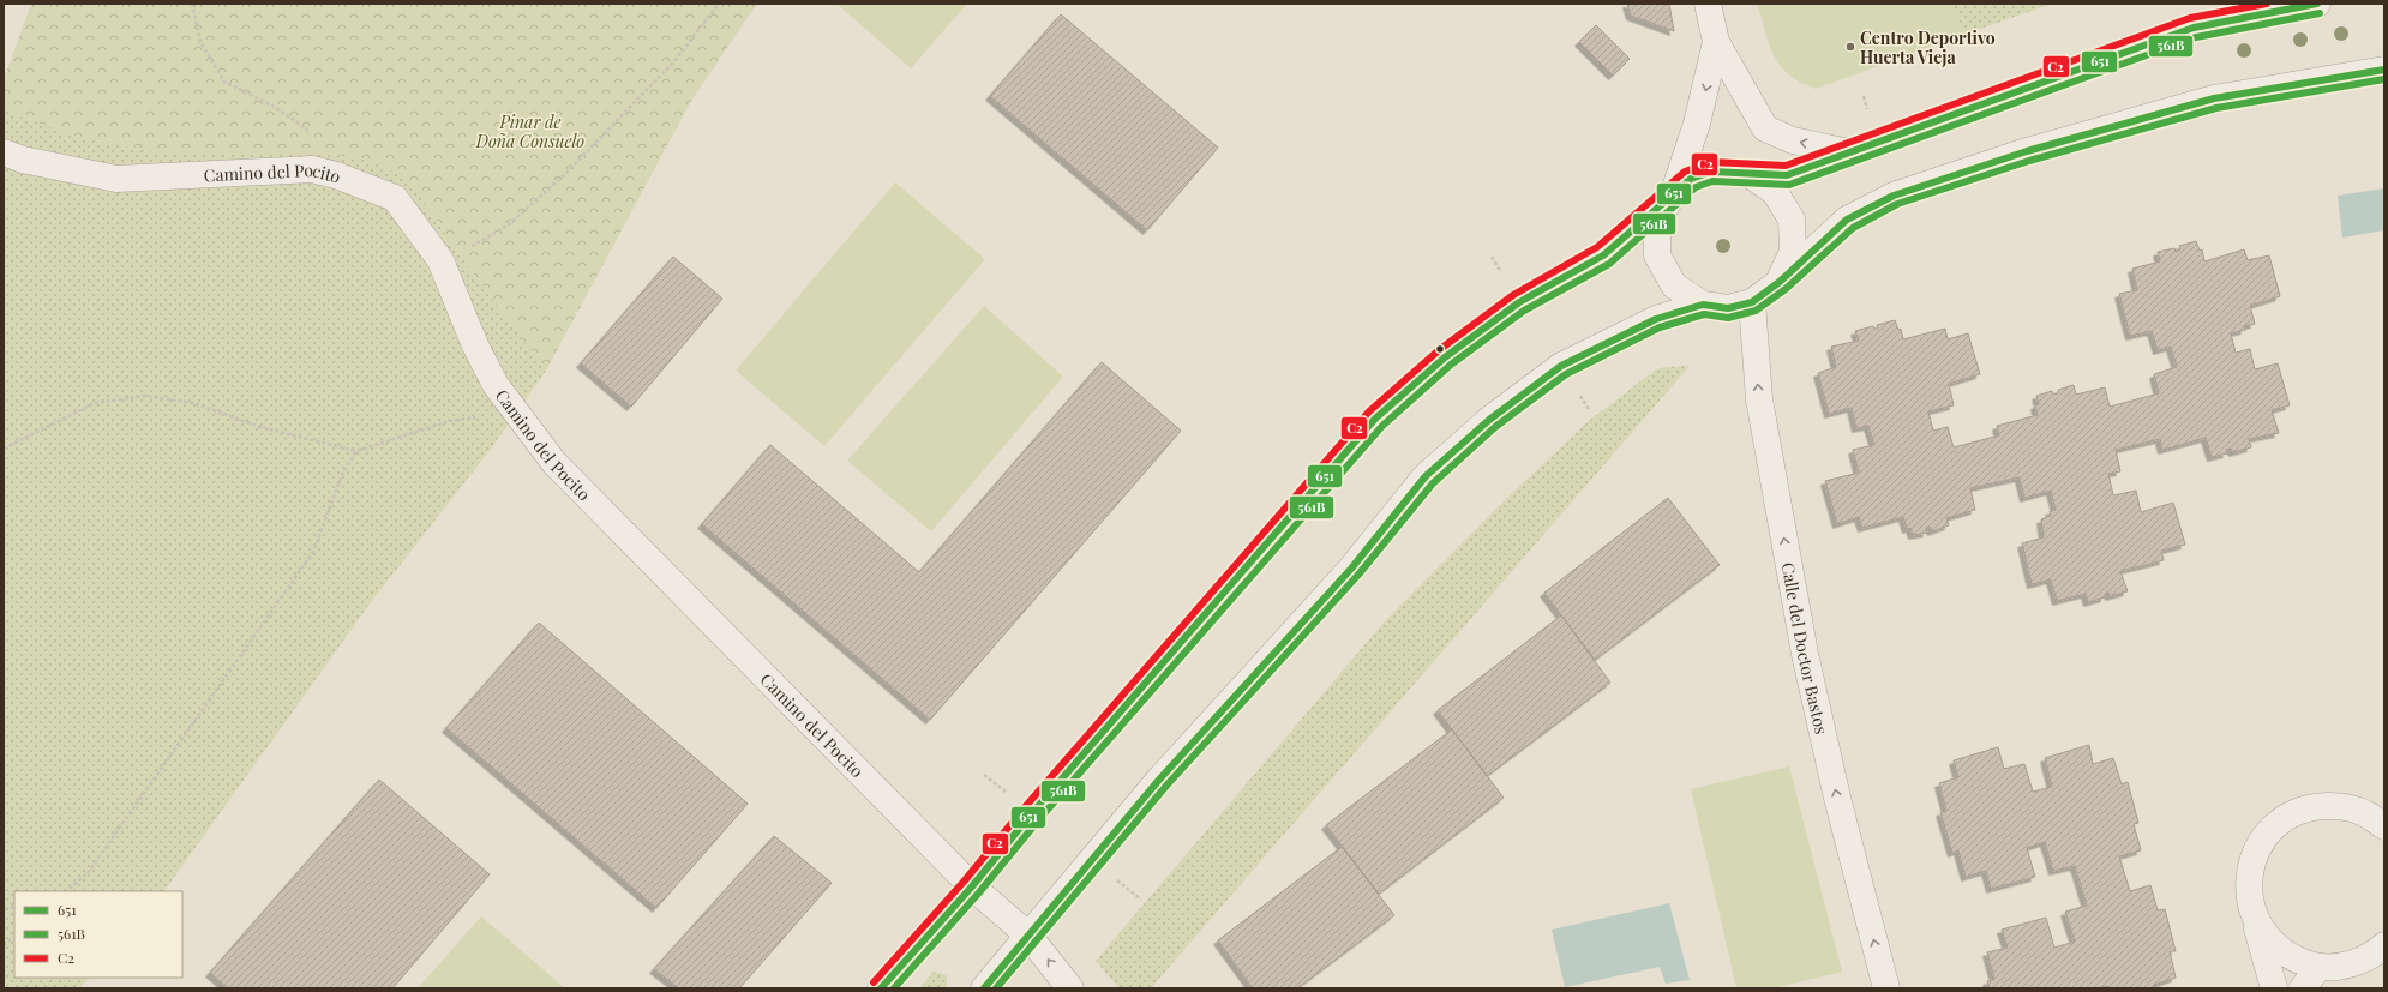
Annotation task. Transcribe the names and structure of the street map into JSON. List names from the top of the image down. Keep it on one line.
{"streets":{"street":["Camino del Pocito","Calle del Doctor Bastos"]},"one_way":["Calle del Doctor Bastos"],"parks":["Pinar de Doña Consuelo"],"places":["Centro Deportivo Huerta Vieja"],"lines":["transit line 651","transit line C2","transit line 561B"],"legend":["651","561B","C2"]}
